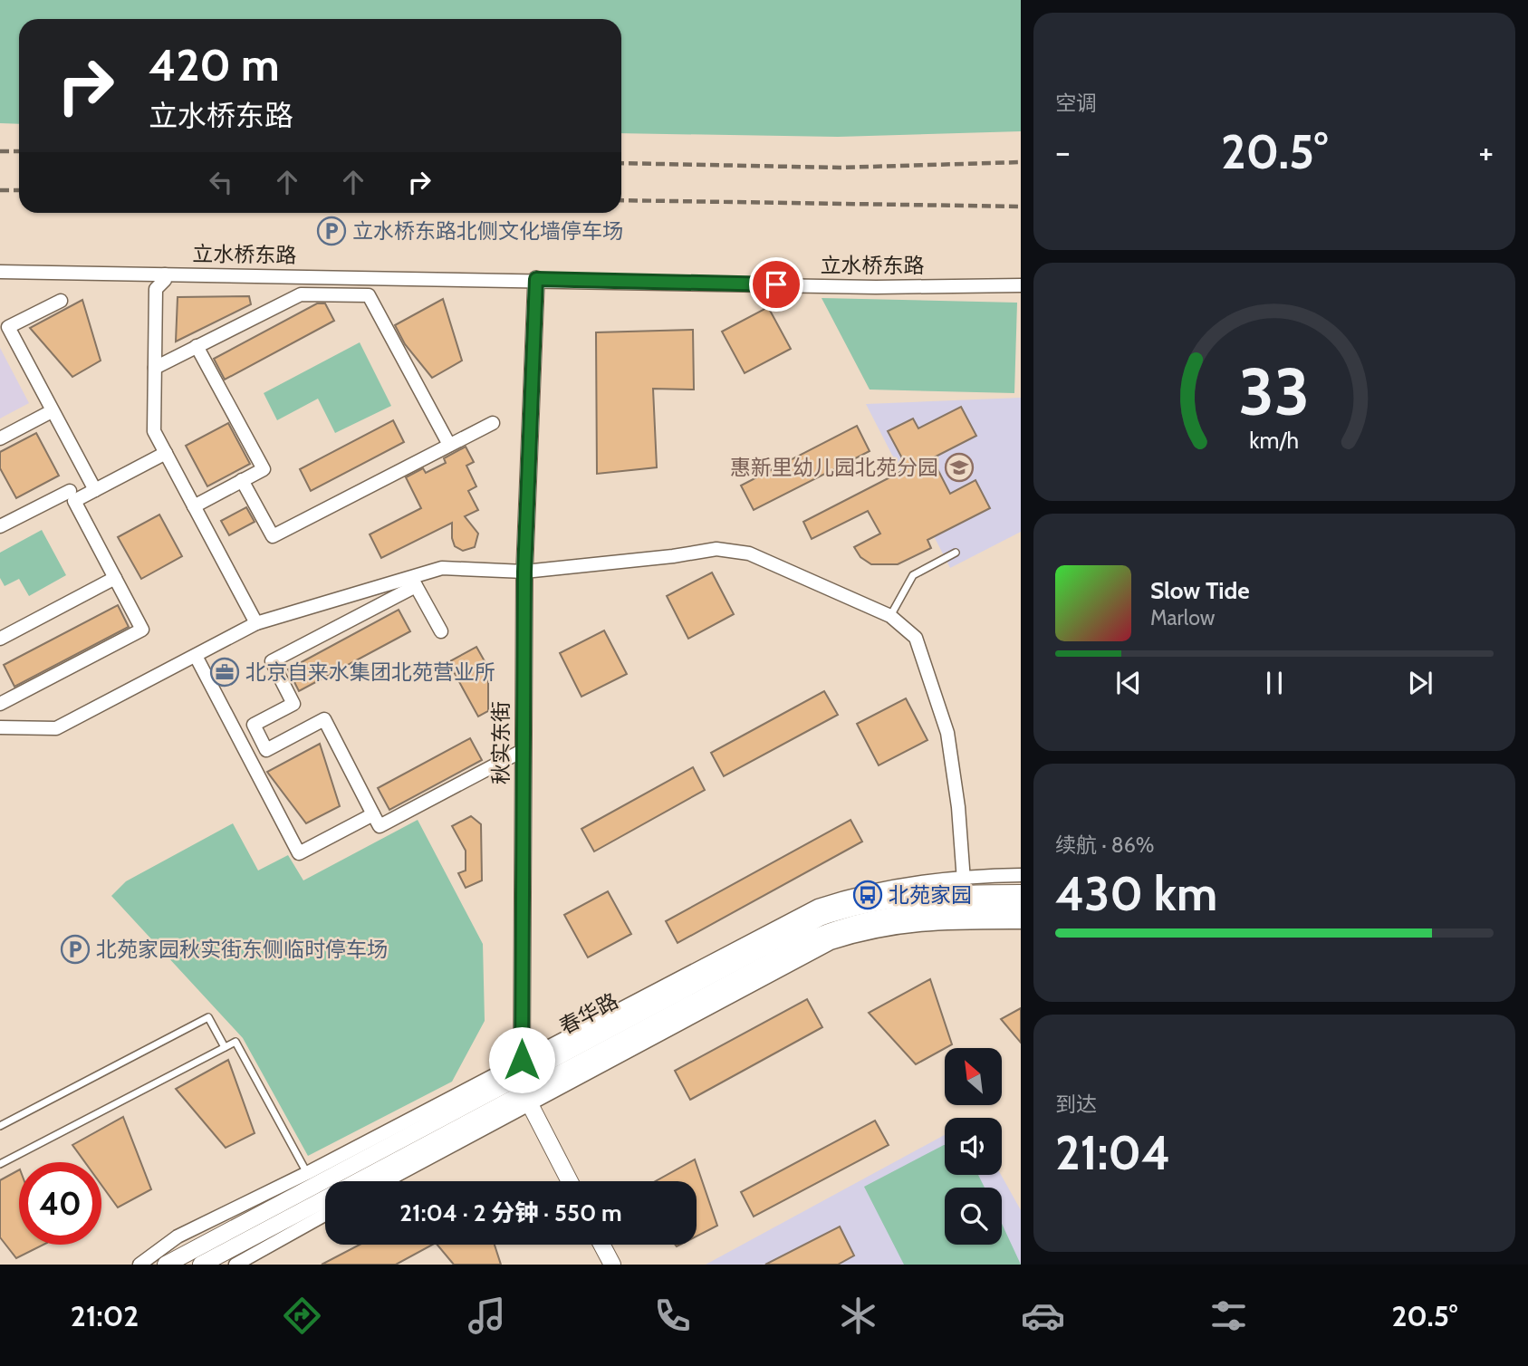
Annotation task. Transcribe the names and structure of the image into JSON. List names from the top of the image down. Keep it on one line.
{"streets":{"street":["立水桥东路","秋实东街","春华路"]},"crossings":[["立水桥东路","秋实东街"],["秋实东街","春华路"]],"places":{"parking":["立水桥东路北侧文化墙停车场","北苑家园秋实街东侧临时停车场"],"school or university":["惠新里幼儿园北苑分园"],"office":["北京自来水集团北苑营业所"],"bus stop":["北苑家园"]},"north":"top left","page":{"tile":["空调",["续航 · 86%","430 km"],["到达","21:04"]],"turn":["420 m","立水桥东路"],"heat":["−","20.5°","+"],"song":["Slow Tide","Marlow"],"limit":"40","trip":"21:04 · 2 分钟 · 550 m","tabs":["21:02","20.5°"],"gauge":["33","km/h"]}}
